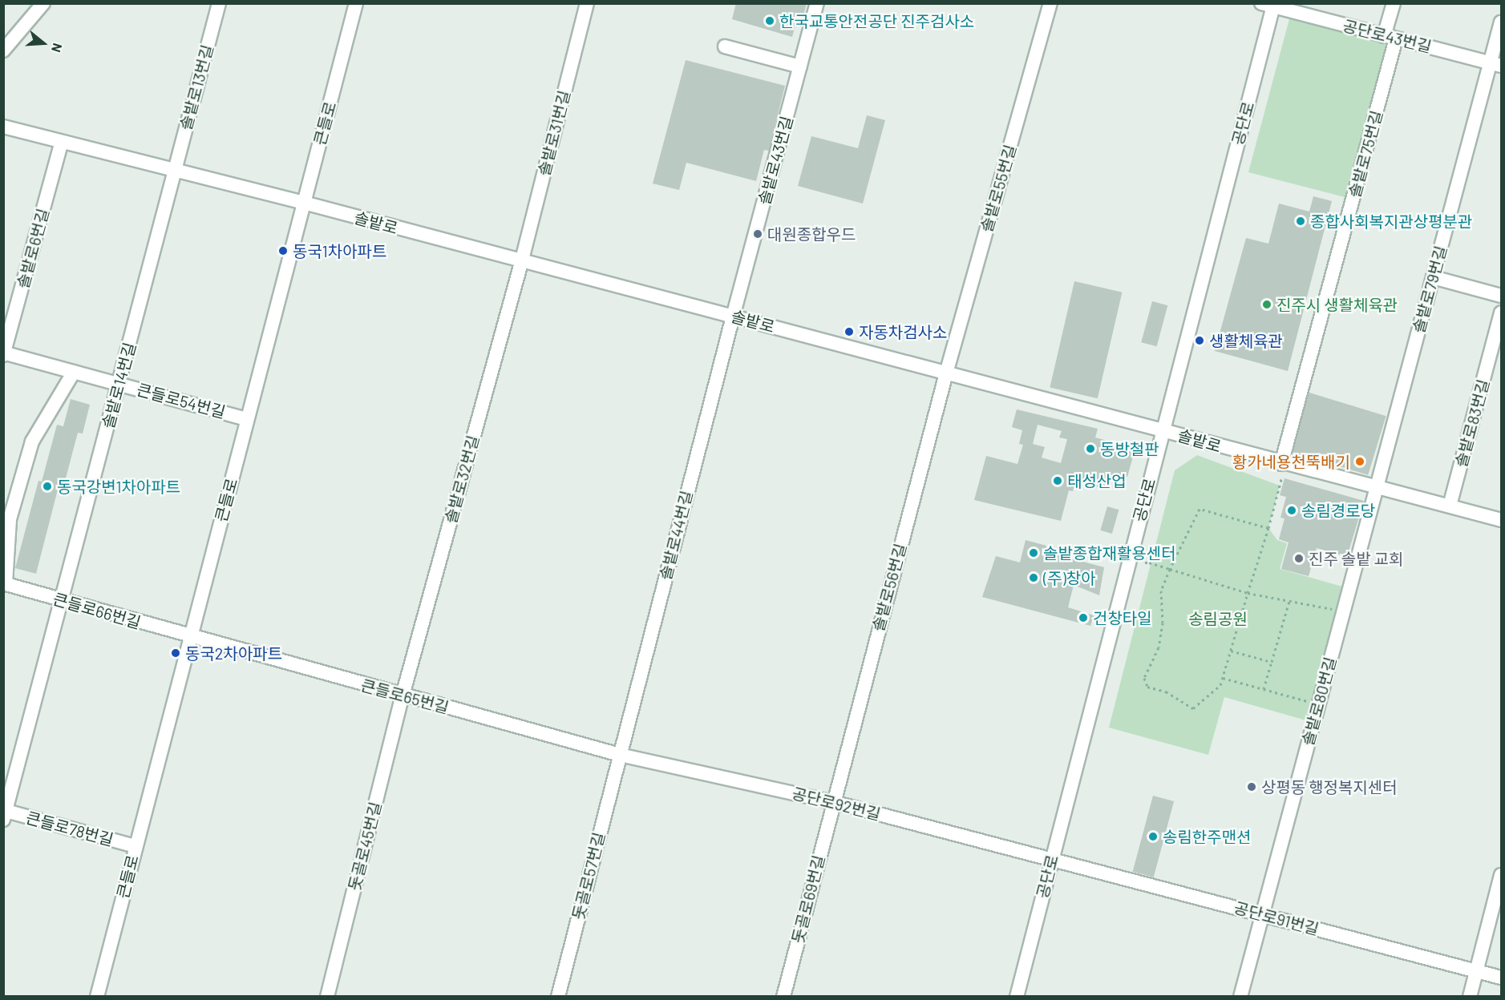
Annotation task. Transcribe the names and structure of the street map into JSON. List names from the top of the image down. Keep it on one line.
{"streets":{"street":["공단로43번길","솔밭로13번길","큰들로","공단로","솔밭로31번길","솔밭로75번길","솔밭로43번길","솔밭로55번길","솔밭로","솔밭로6번길","솔밭로79번길","솔밭로14번길","큰들로54번길","솔밭로83번길","솔밭로32번길","솔밭로44번길","솔밭로56번길","큰들로66번길","큰들로65번길","솔밭로80번길","공단로92번길","큰들로78번길","돗골로45번길","돗골로57번길","돗골로69번길","공단로91번길"]},"crossings":[["공단로43번길","공단로"],["공단로43번길","솔밭로75번길"],["공단로43번길","솔밭로79번길"],["솔밭로13번길","솔밭로"],["솔밭로13번길","솔밭로14번길"],["큰들로","솔밭로"],["큰들로","큰들로54번길"],["큰들로","큰들로66번길"],["큰들로","큰들로65번길"],["큰들로","큰들로78번길"],["공단로","솔밭로"],["공단로","공단로92번길"],["공단로","공단로91번길"],["솔밭로31번길","솔밭로"],["솔밭로31번길","솔밭로32번길"],["솔밭로75번길","솔밭로"],["솔밭로43번길","솔밭로"],["솔밭로43번길","솔밭로44번길"],["솔밭로55번길","솔밭로"],["솔밭로55번길","솔밭로56번길"],["솔밭로","솔밭로6번길"],["솔밭로","솔밭로79번길"],["솔밭로","솔밭로14번길"],["솔밭로","솔밭로83번길"],["솔밭로","솔밭로32번길"],["솔밭로","솔밭로44번길"],["솔밭로","솔밭로56번길"],["솔밭로","솔밭로80번길"],["솔밭로6번길","큰들로54번길"],["솔밭로79번길","솔밭로80번길"],["솔밭로14번길","큰들로54번길"],["솔밭로14번길","큰들로66번길"],["솔밭로14번길","큰들로78번길"],["솔밭로32번길","큰들로65번길"],["솔밭로32번길","돗골로45번길"],["솔밭로44번길","큰들로65번길"],["솔밭로44번길","공단로92번길"],["솔밭로44번길","돗골로57번길"],["솔밭로56번길","공단로92번길"],["솔밭로56번길","돗골로69번길"],["큰들로66번길","큰들로65번길"],["큰들로65번길","공단로92번길"],["큰들로65번길","돗골로45번길"],["큰들로65번길","돗골로57번길"],["솔밭로80번길","공단로91번길"],["공단로92번길","돗골로57번길"],["공단로92번길","돗골로69번길"],["공단로92번길","공단로91번길"]],"parks":["송림공원"],"places":["한국교통안전공단 진주검사소","종합사회복지관상평분관","대원종합우드","동국1차아파트","진주시 생활체육관","자동차검사소","생활체육관","동방철판","황가네용천뚝배기","태성산업","동국강변1차아파트","송림경로당","솔밭종합재활용센터","진주 솔밭 교회","(주)창아","건창타일","동국2차아파트","상평동 행정복지센터","송림한주맨션"],"north":"right"}
